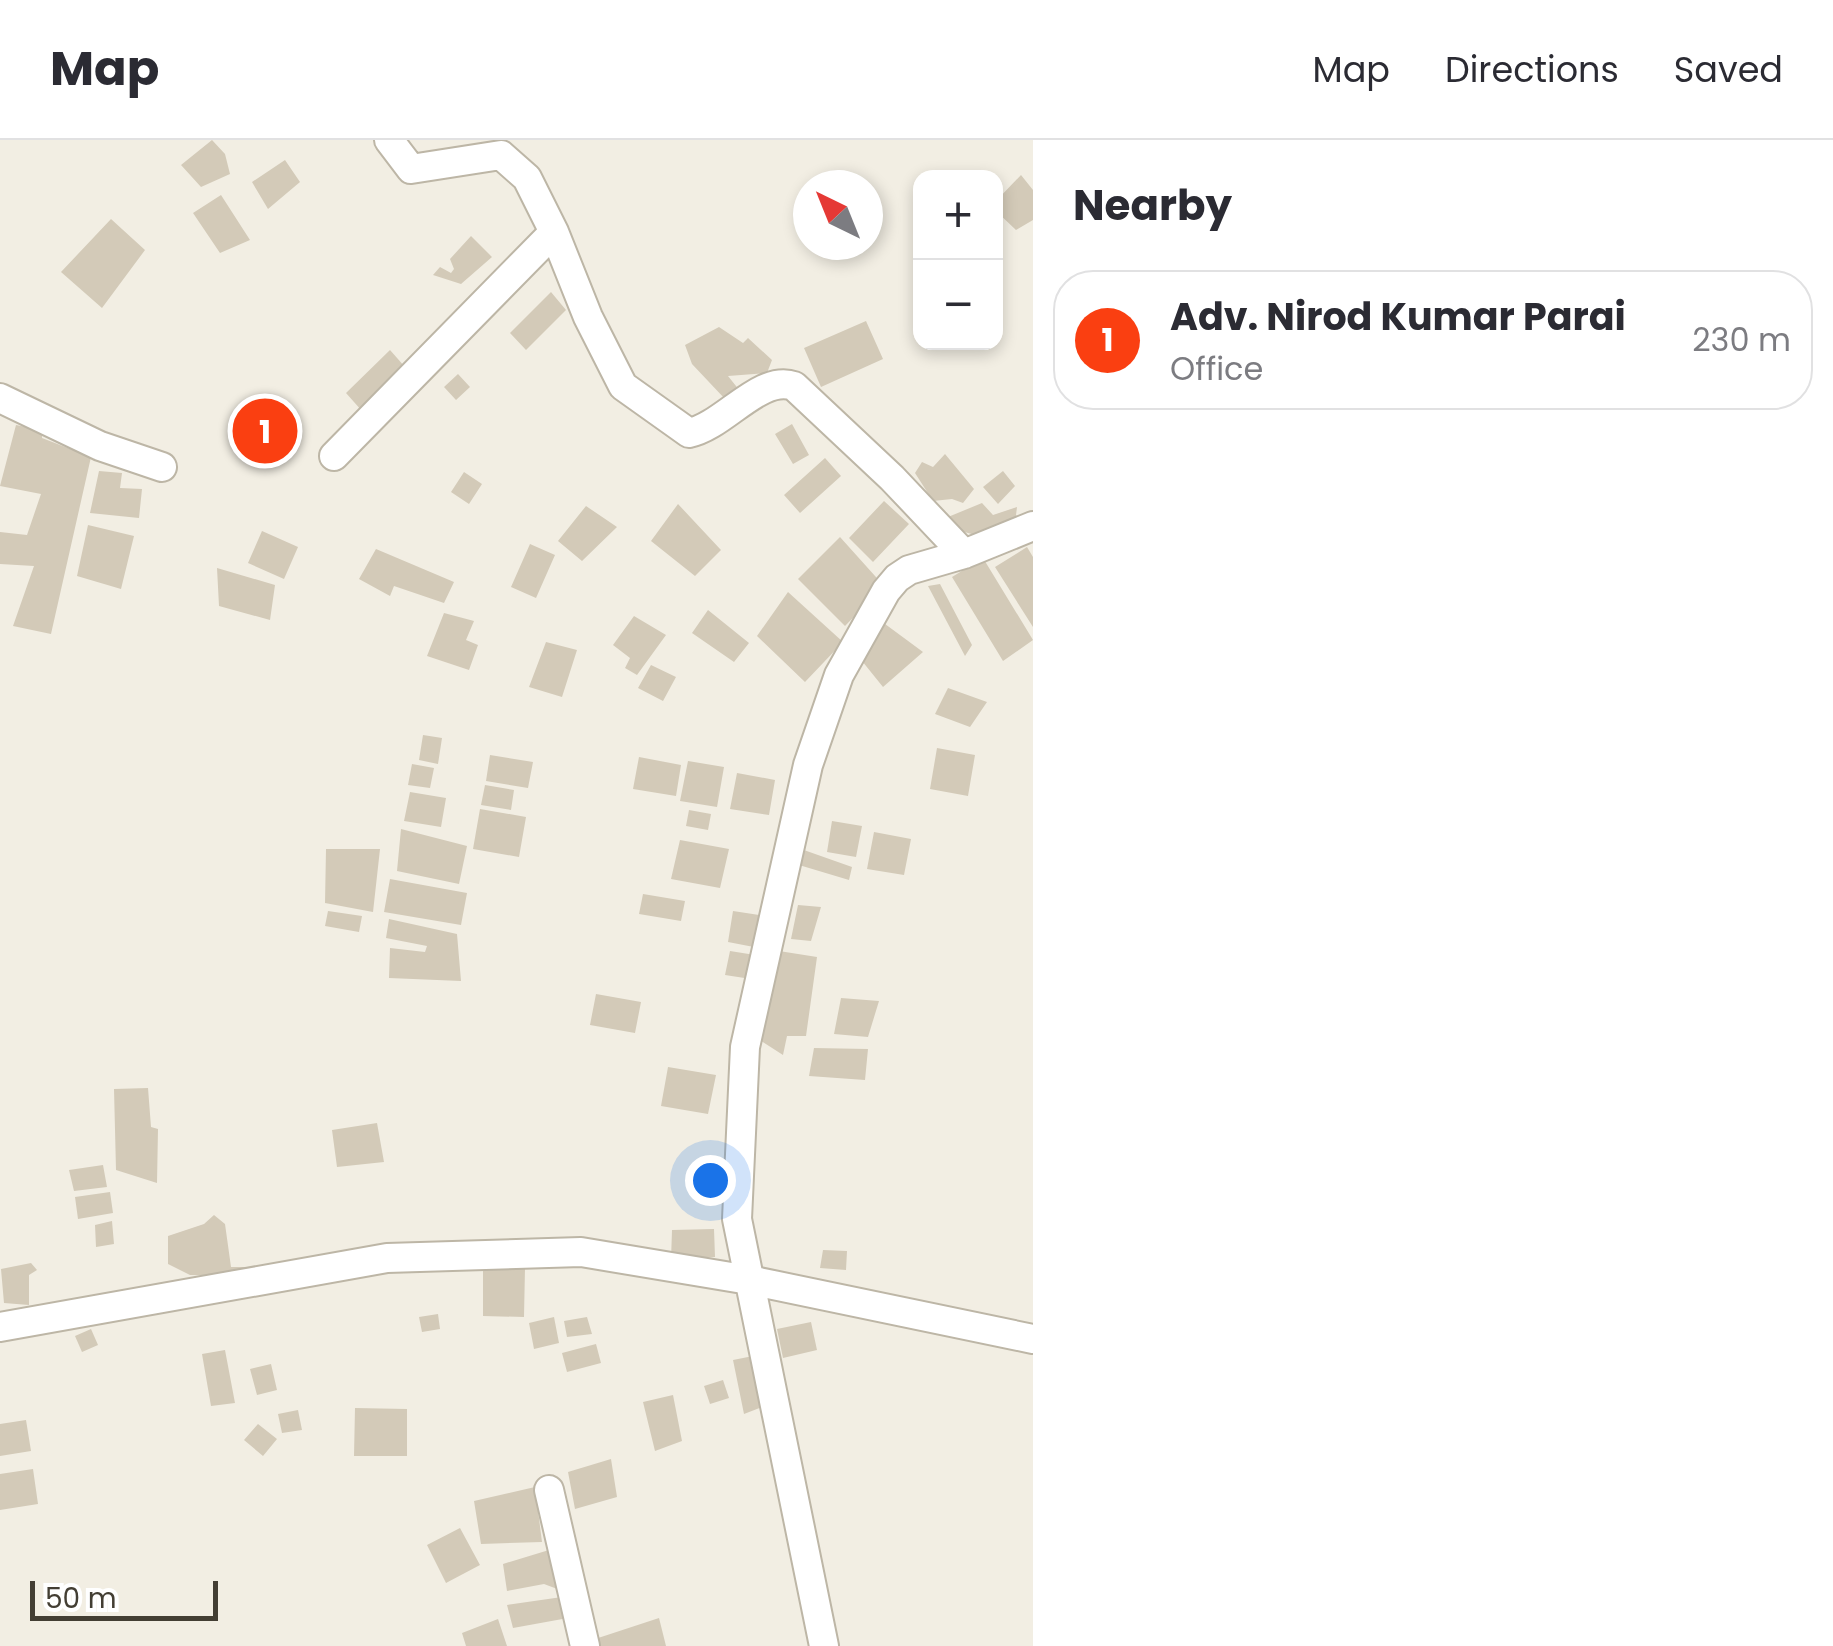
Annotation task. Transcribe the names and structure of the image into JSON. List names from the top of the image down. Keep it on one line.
{"scale_bar":"50 m","north":"top left","page":{"header":"Map","nav":["Map","Directions","Saved"],"heading":"Nearby","map_buttons":["+","−"],"list":[{"mark":"1","name":"Adv. Nirod Kumar Parai","note":"Office","value":"230 m"}],"pins":"1","scale":"50 m"}}
